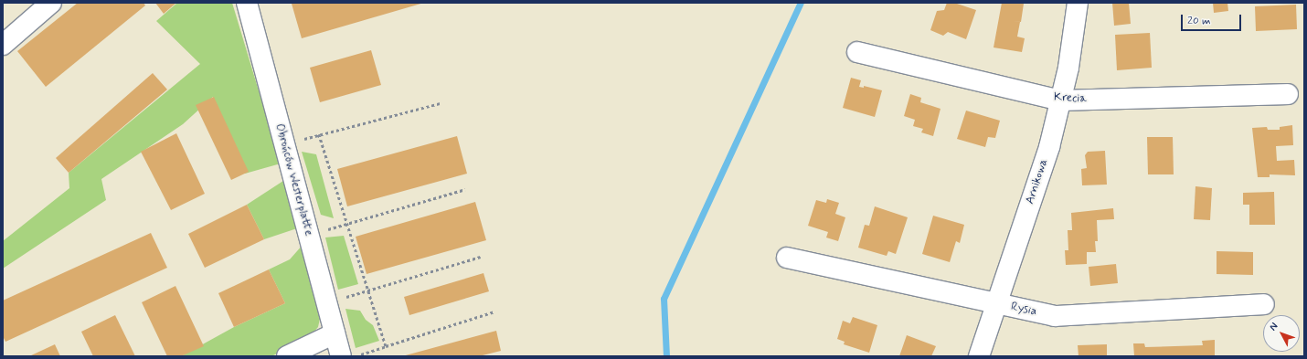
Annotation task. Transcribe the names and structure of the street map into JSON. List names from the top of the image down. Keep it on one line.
{"streets":{"street":["Krecia","Obrońców Westerplatte","Arnikowa","Rysia"]},"crossings":[["Krecia","Arnikowa"],["Arnikowa","Rysia"]],"scale_bar":"20 m","north":"top left"}
